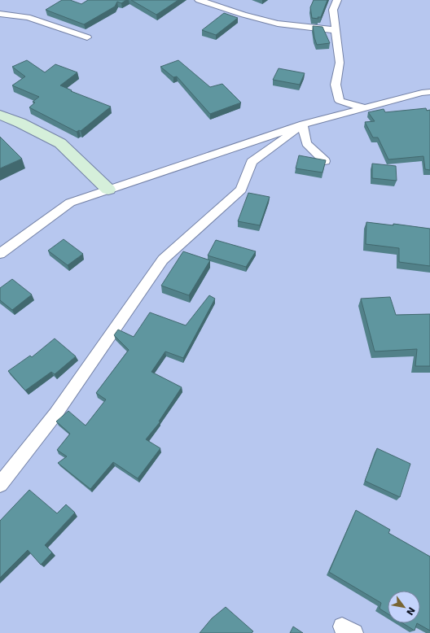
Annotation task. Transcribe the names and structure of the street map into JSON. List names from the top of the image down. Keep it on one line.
{"north":"bottom right"}
